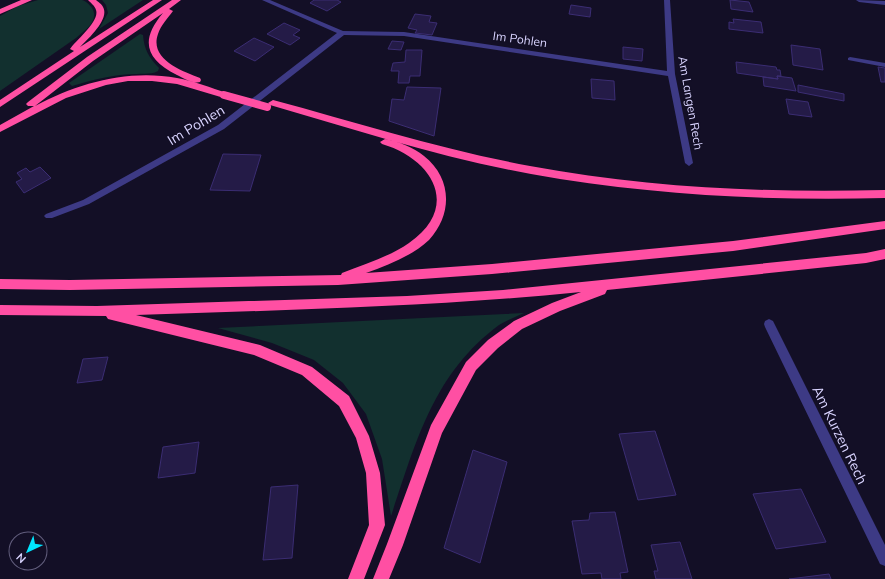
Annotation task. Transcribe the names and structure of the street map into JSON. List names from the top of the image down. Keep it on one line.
{"streets":{"street":["Im Pohlen","Am Langen Rech","Am Kurzen Rech"]},"crossings":[["Im Pohlen","Am Langen Rech"]],"north":"bottom left"}
